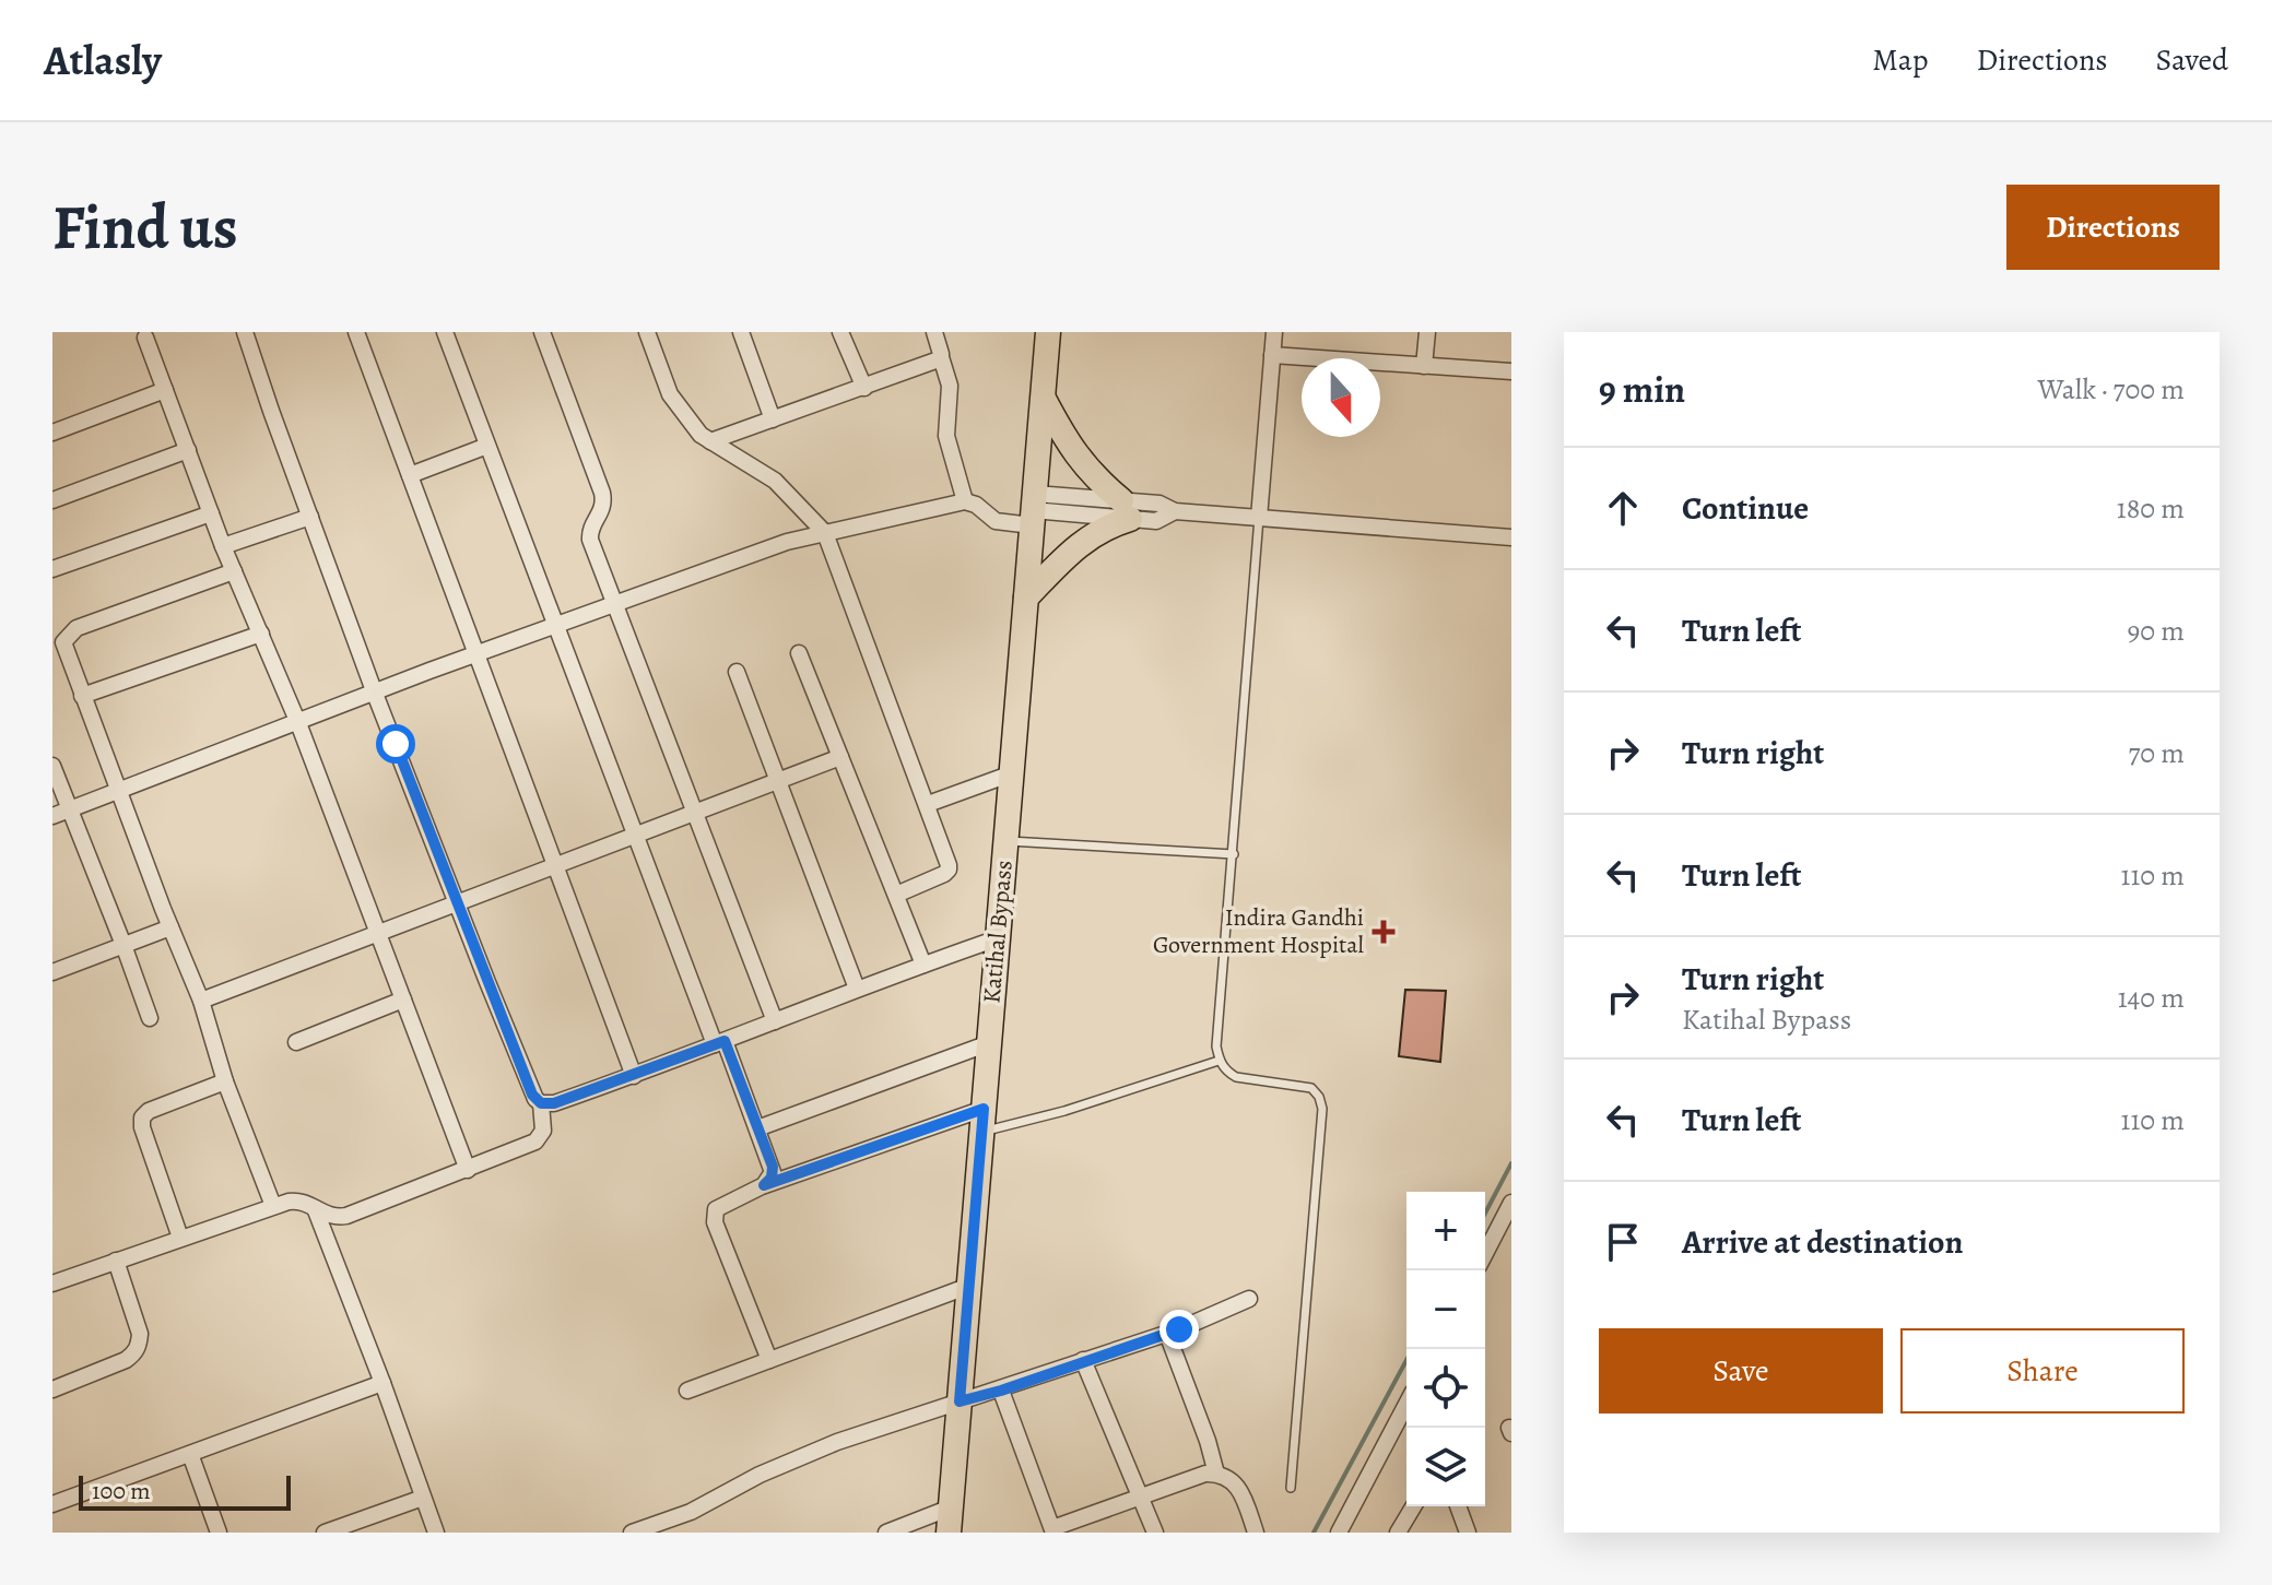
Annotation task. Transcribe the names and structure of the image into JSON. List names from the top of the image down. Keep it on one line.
{"streets":{"main road":["Katihal Bypass"]},"places":{"health":["Indira Gandhi Government Hospital"]},"scale_bar":"100 m","north":"bottom","page":{"header":"Atlasly","nav":["Map","Directions","Saved"],"buttons":["Directions",["Save","Share"]],"title":"Find us","heading":["9 min","Walk · 700 m"],"list":[["Continue","180 m"],["Turn left","90 m"],["Turn right","70 m"],["Turn left","110 m"],["Turn right","Katihal Bypass","140 m"],["Turn left","110 m"],"Arrive at destination"],"map_buttons":["+","−"],"scale":"100 m"}}
